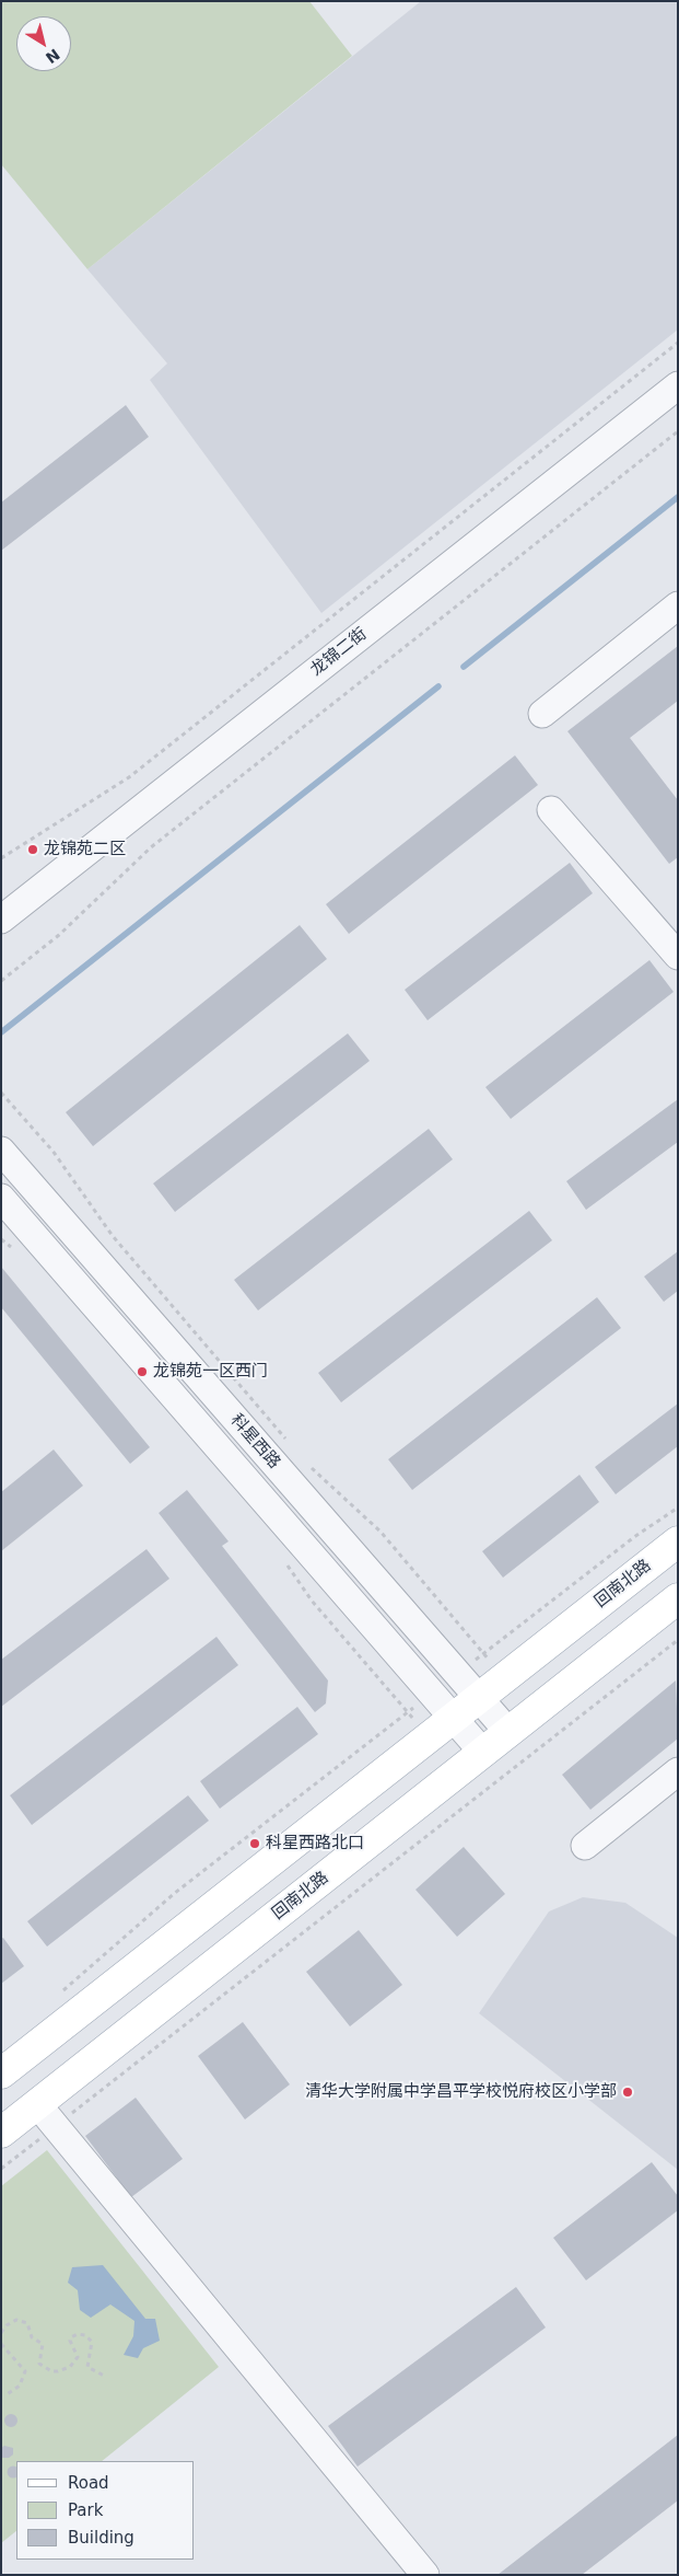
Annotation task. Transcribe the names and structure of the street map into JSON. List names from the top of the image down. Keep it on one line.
{"streets":{"main road":["回南北路"],"street":["龙锦二街","科星西路"]},"crossings":[["科星西路","回南北路"]],"places":["龙锦苑二区","龙锦苑一区西门","科星西路北口","清华大学附属中学昌平学校悦府校区小学部"],"legend":["Road","Park","Building"],"north":"bottom right"}
